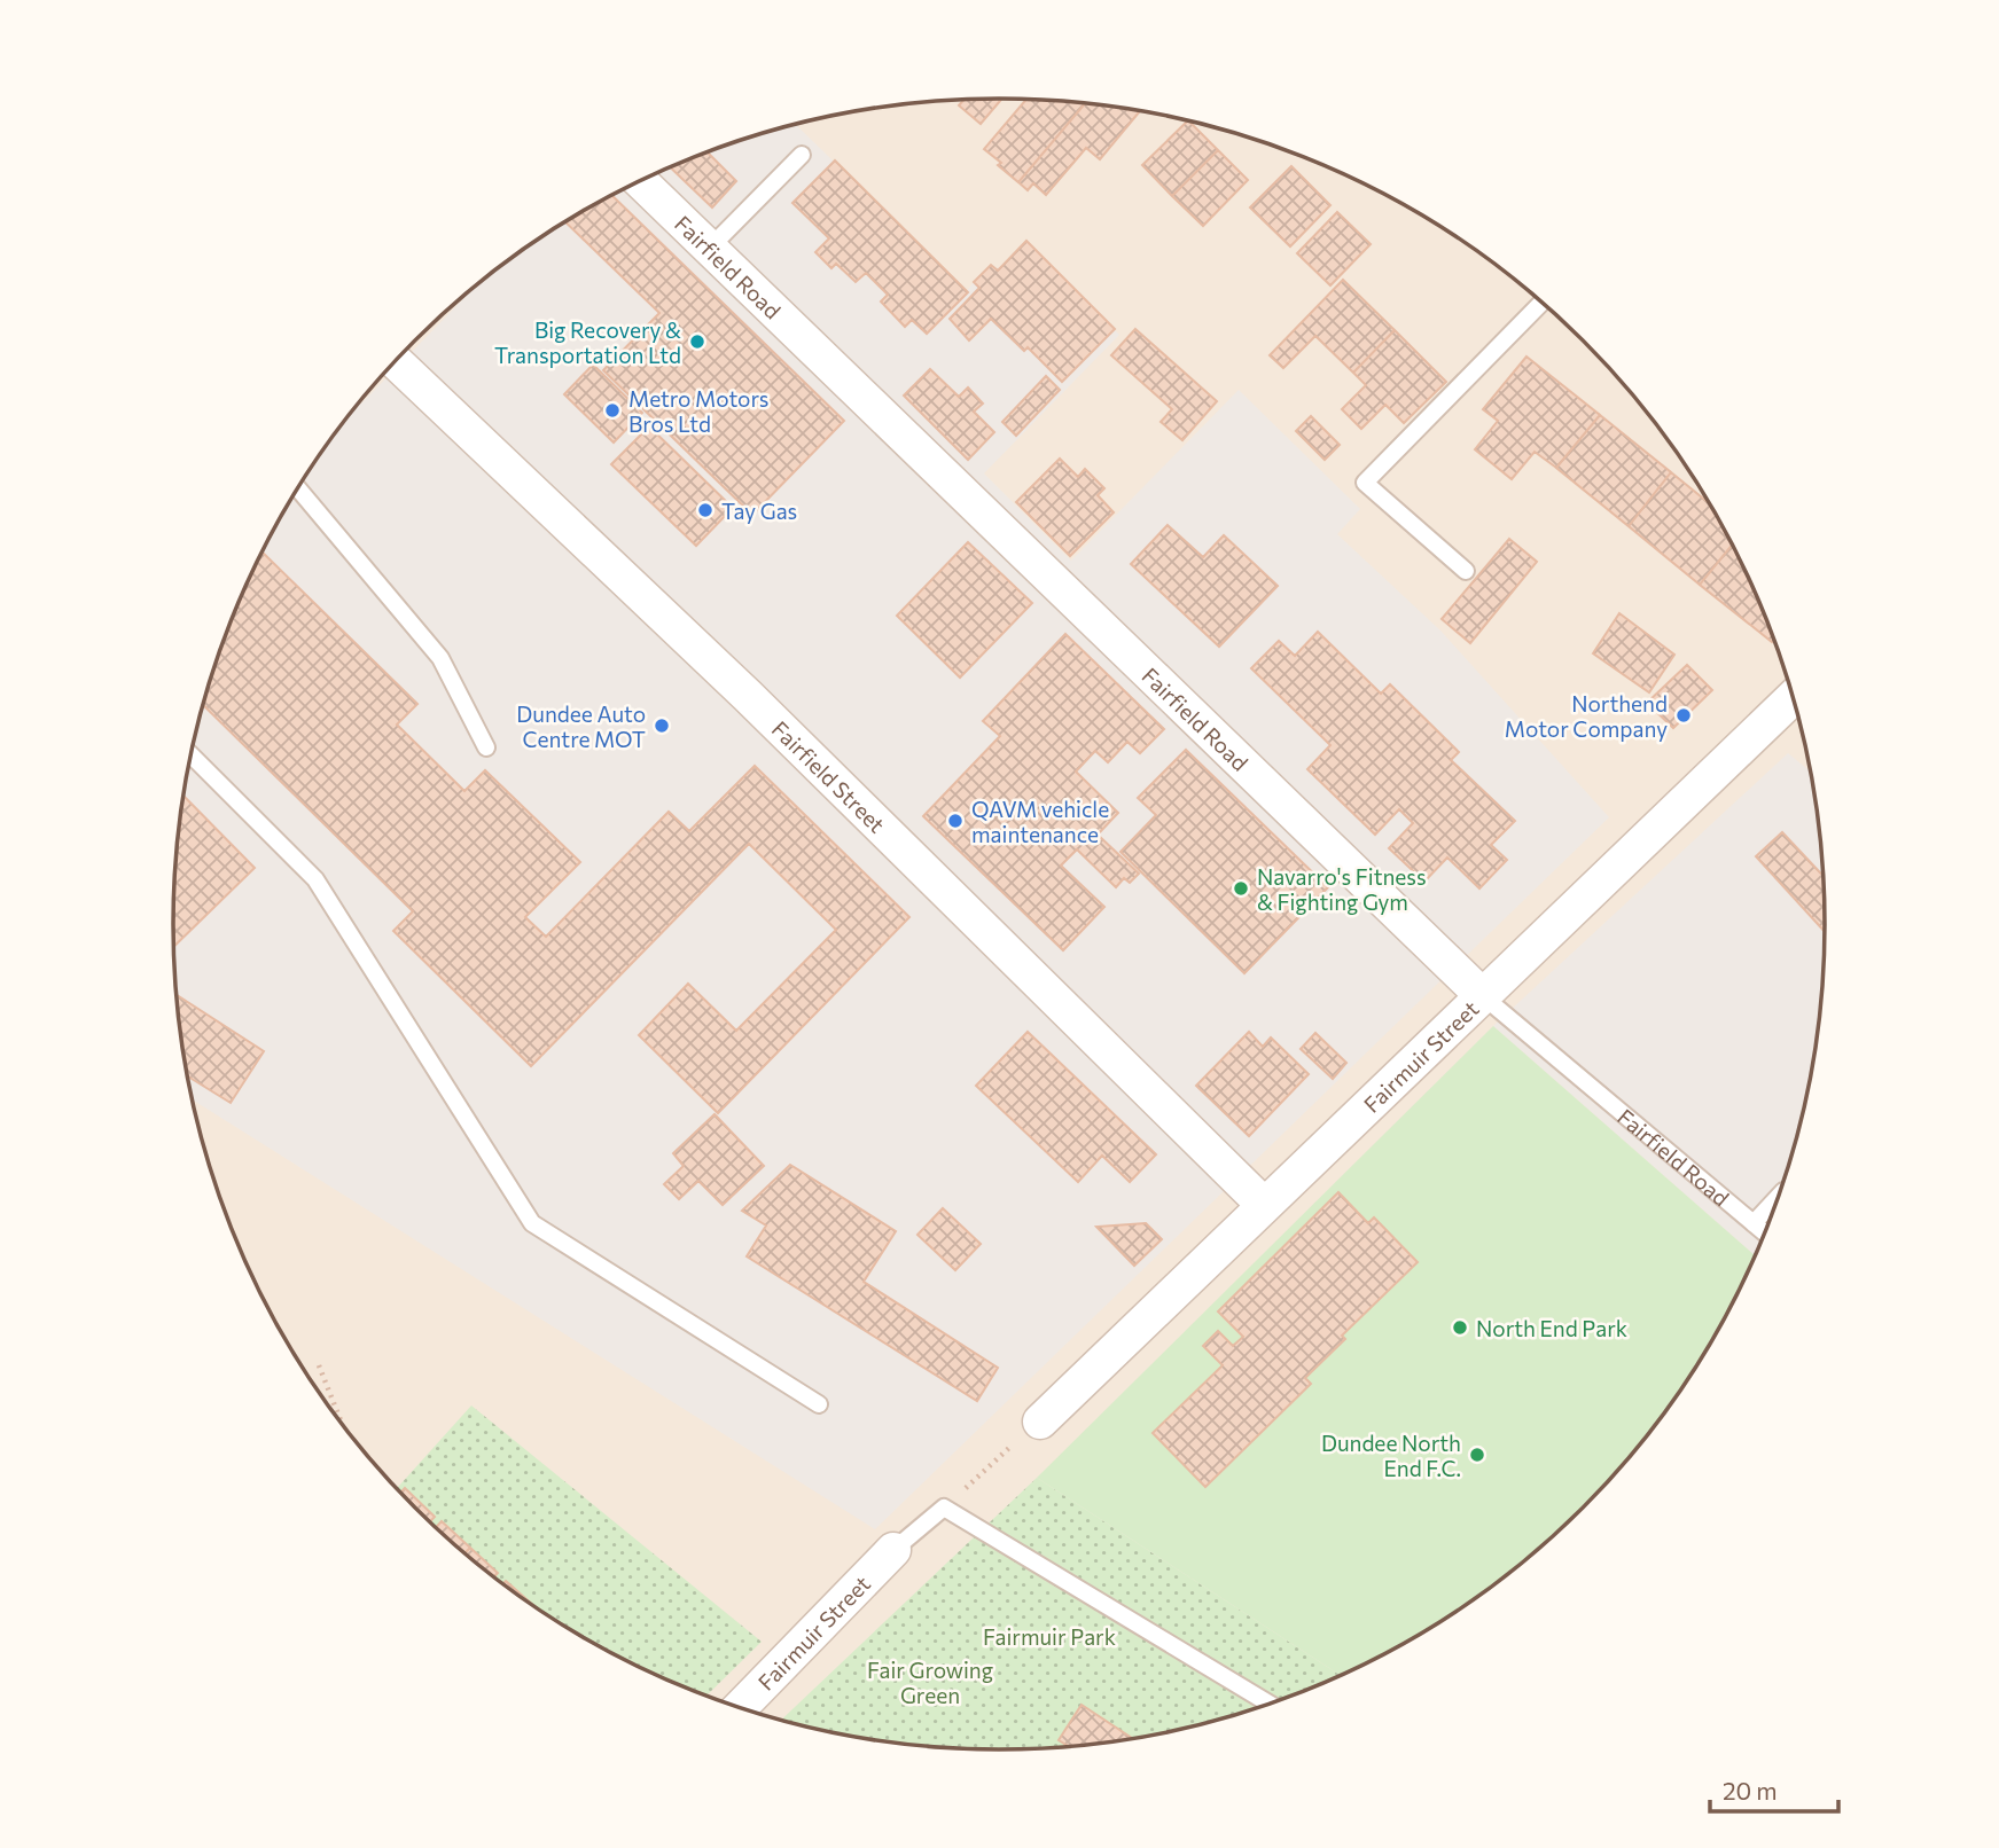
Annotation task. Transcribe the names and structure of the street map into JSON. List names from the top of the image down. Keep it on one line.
{"streets":{"street":["Fairfield Road","Fairfield Street","Fairmuir Street"]},"crossings":[["Fairfield Road","Fairmuir Street"],["Fairfield Street","Fairmuir Street"]],"parks":["Fairmuir Park","Fair Growing Green"],"places":["Big Recovery & Transportation Ltd","Metro Motors Bros Ltd","Tay Gas","Northend Motor Company","Dundee Auto Centre MOT","QAVM vehicle maintenance","Navarro's Fitness & Fighting Gym","North End Park","Dundee North End F.C."],"scale_bar":"20 m"}
